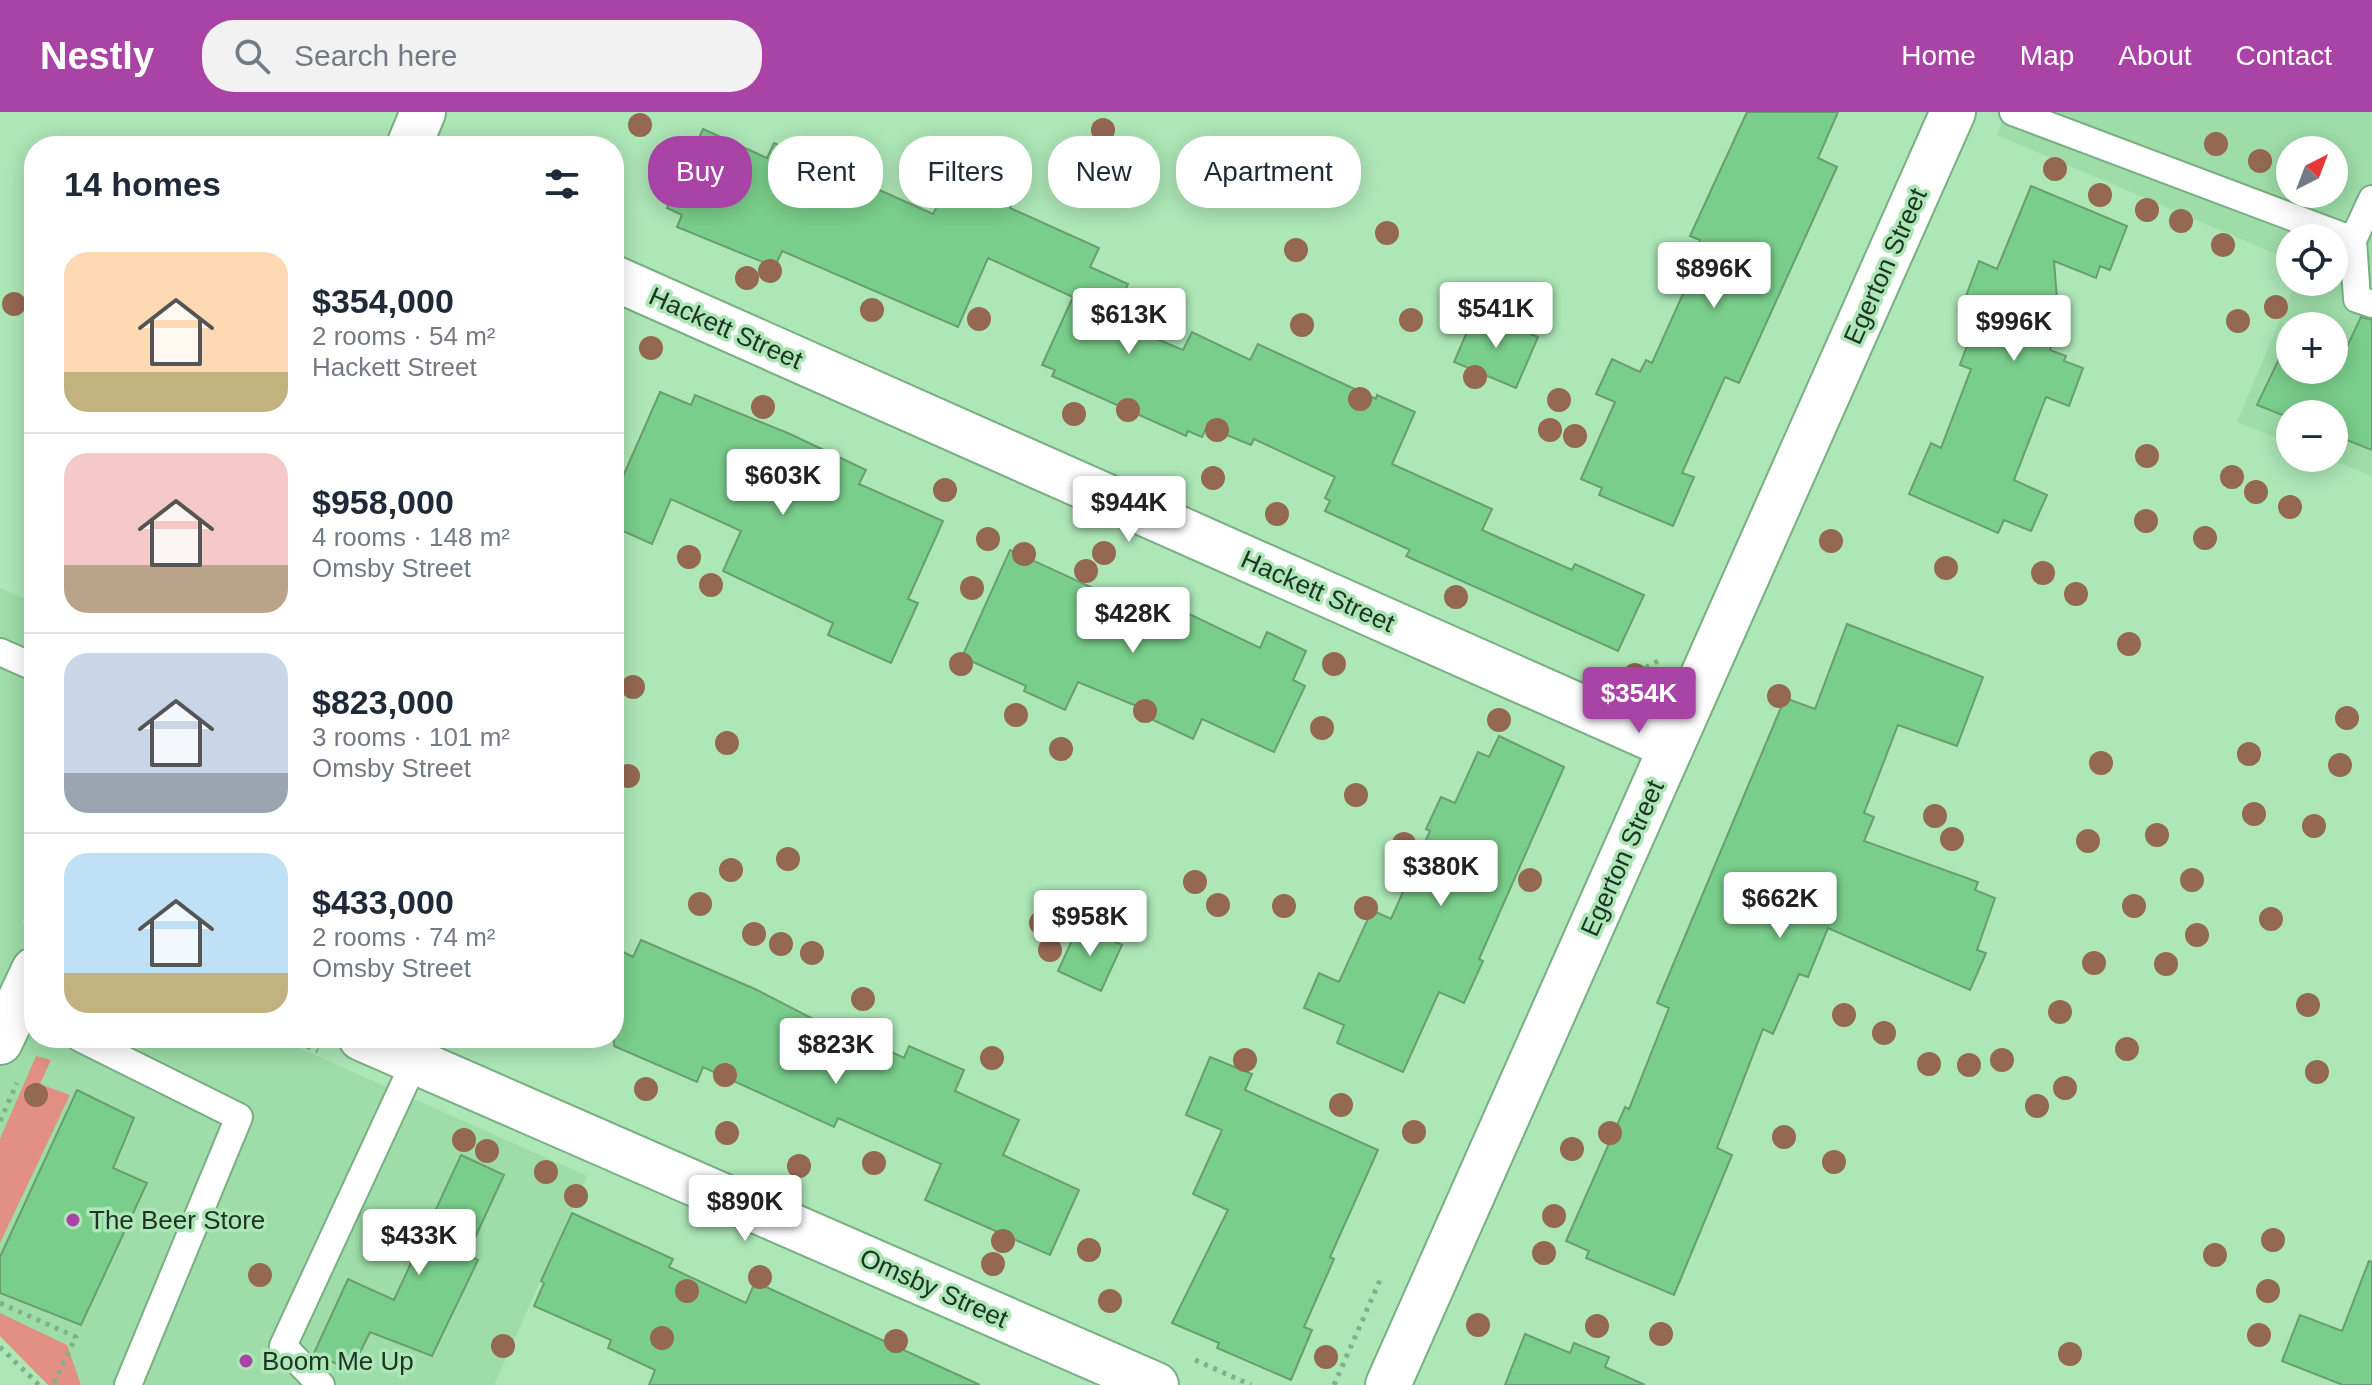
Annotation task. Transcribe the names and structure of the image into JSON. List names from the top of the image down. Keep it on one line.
{"streets":{"street":["Egerton Street","Hackett Street","Omsby Street"]},"crossings":[["Egerton Street","Hackett Street"]],"places":["The Beer Store","Boom Me Up"],"north":"top right","page":{"header":"Nestly","search":"Search here","nav":["Home","Map","About","Contact"],"map_buttons":["+","−"],"chip":["Buy","Rent","Filters","New","Apartment"],"heading":"14 homes","list":[{"name":"$354,000","note":"2 rooms · 54 m² · Hackett Street"},{"name":"$958,000","note":"4 rooms · 148 m² · Omsby Street"},{"name":"$823,000","note":"3 rooms · 101 m² · Omsby Street"},{"name":"$433,000","note":"2 rooms · 74 m² · Omsby Street"}],"price":["$896K","$541K","$613K","$996K","$603K","$944K","$428K","$354K","$380K","$662K","$958K","$823K","$890K","$433K"]}}
